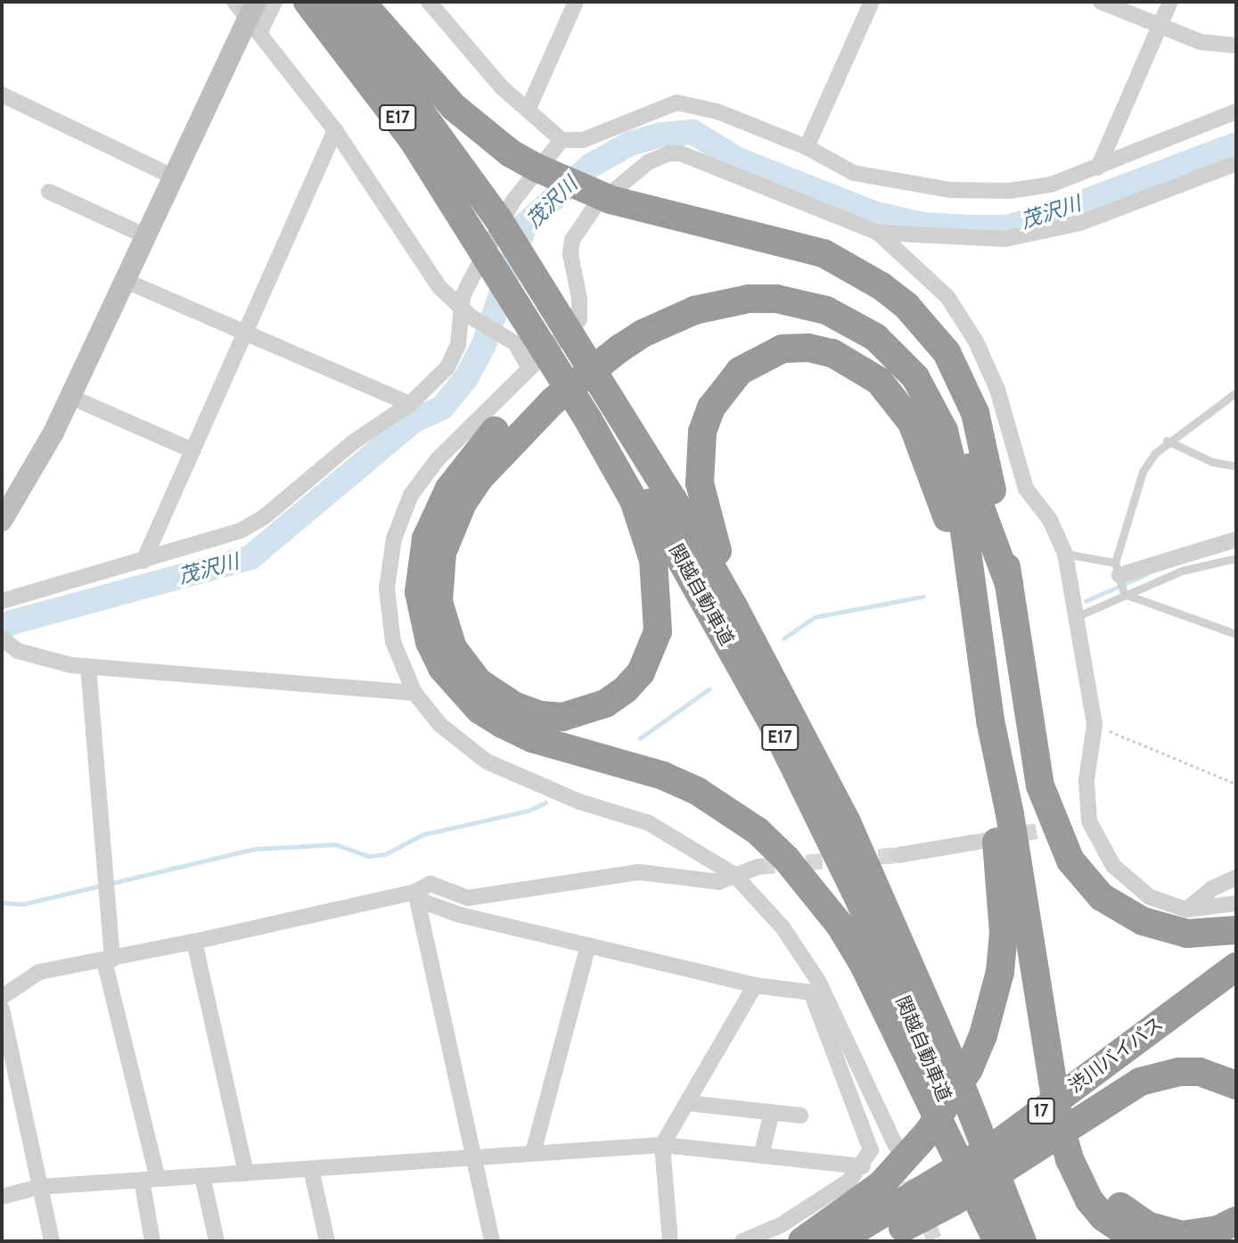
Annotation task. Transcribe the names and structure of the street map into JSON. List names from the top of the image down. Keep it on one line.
{"streets":{"highway":["E17","関越自動車道","渋川バイパス","17"]},"water":["茂沢川"]}
